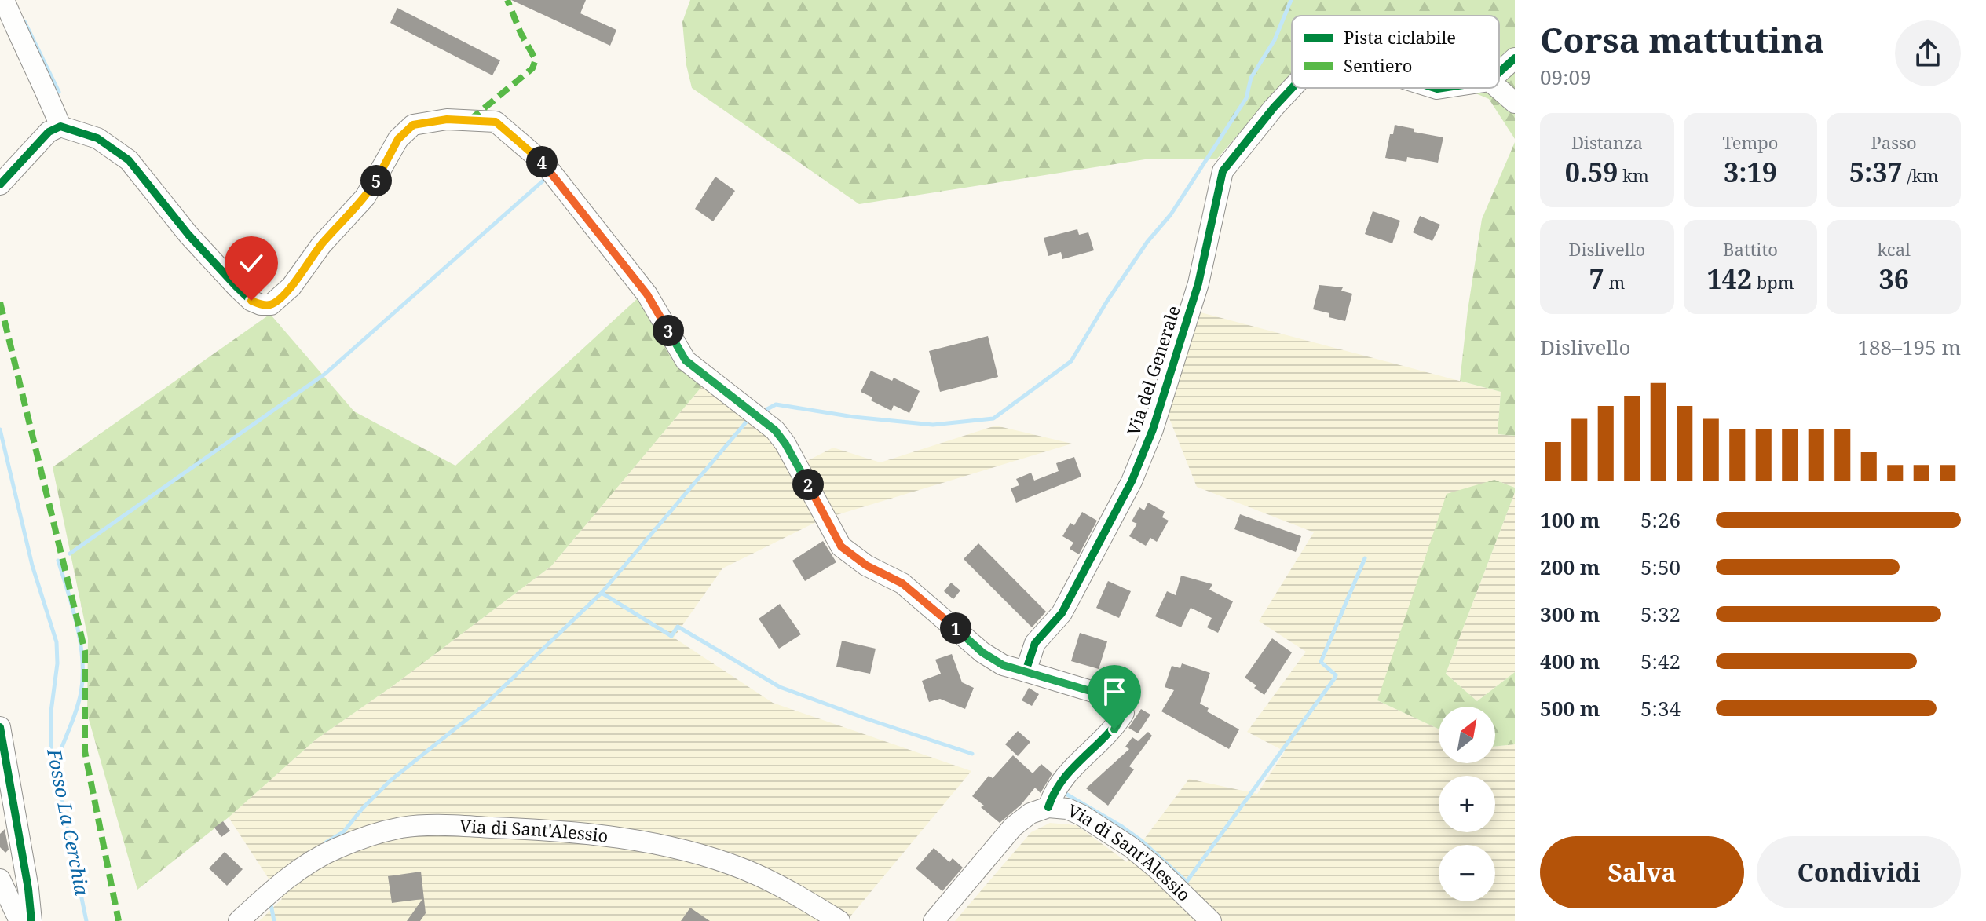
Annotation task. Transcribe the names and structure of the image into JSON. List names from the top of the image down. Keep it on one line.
{"streets":{"street":["Via del Generale","Via di Sant'Alessio"]},"water":["Fosso La Cerchia"],"legend":["Pista ciclabile","Sentiero"],"north":"top right","page":{"heading":["Corsa mattutina","09:09"],"stats":[["Distanza","0.59 km"],["Tempo","3:19"],["Passo","5:37 /km"],["Dislivello","7 m"],["Battito","142 bpm"],["kcal","36"]],"pins":["4","5","3","2","1"],"chart":["Dislivello","188–195 m"],"list":[{"name":"100 m","note":"5:26"},{"name":"200 m","note":"5:50"},{"name":"300 m","note":"5:32"},{"name":"400 m","note":"5:42"},{"name":"500 m","note":"5:34"}],"map_buttons":["+","−"],"buttons":["Salva","Condividi"]}}
